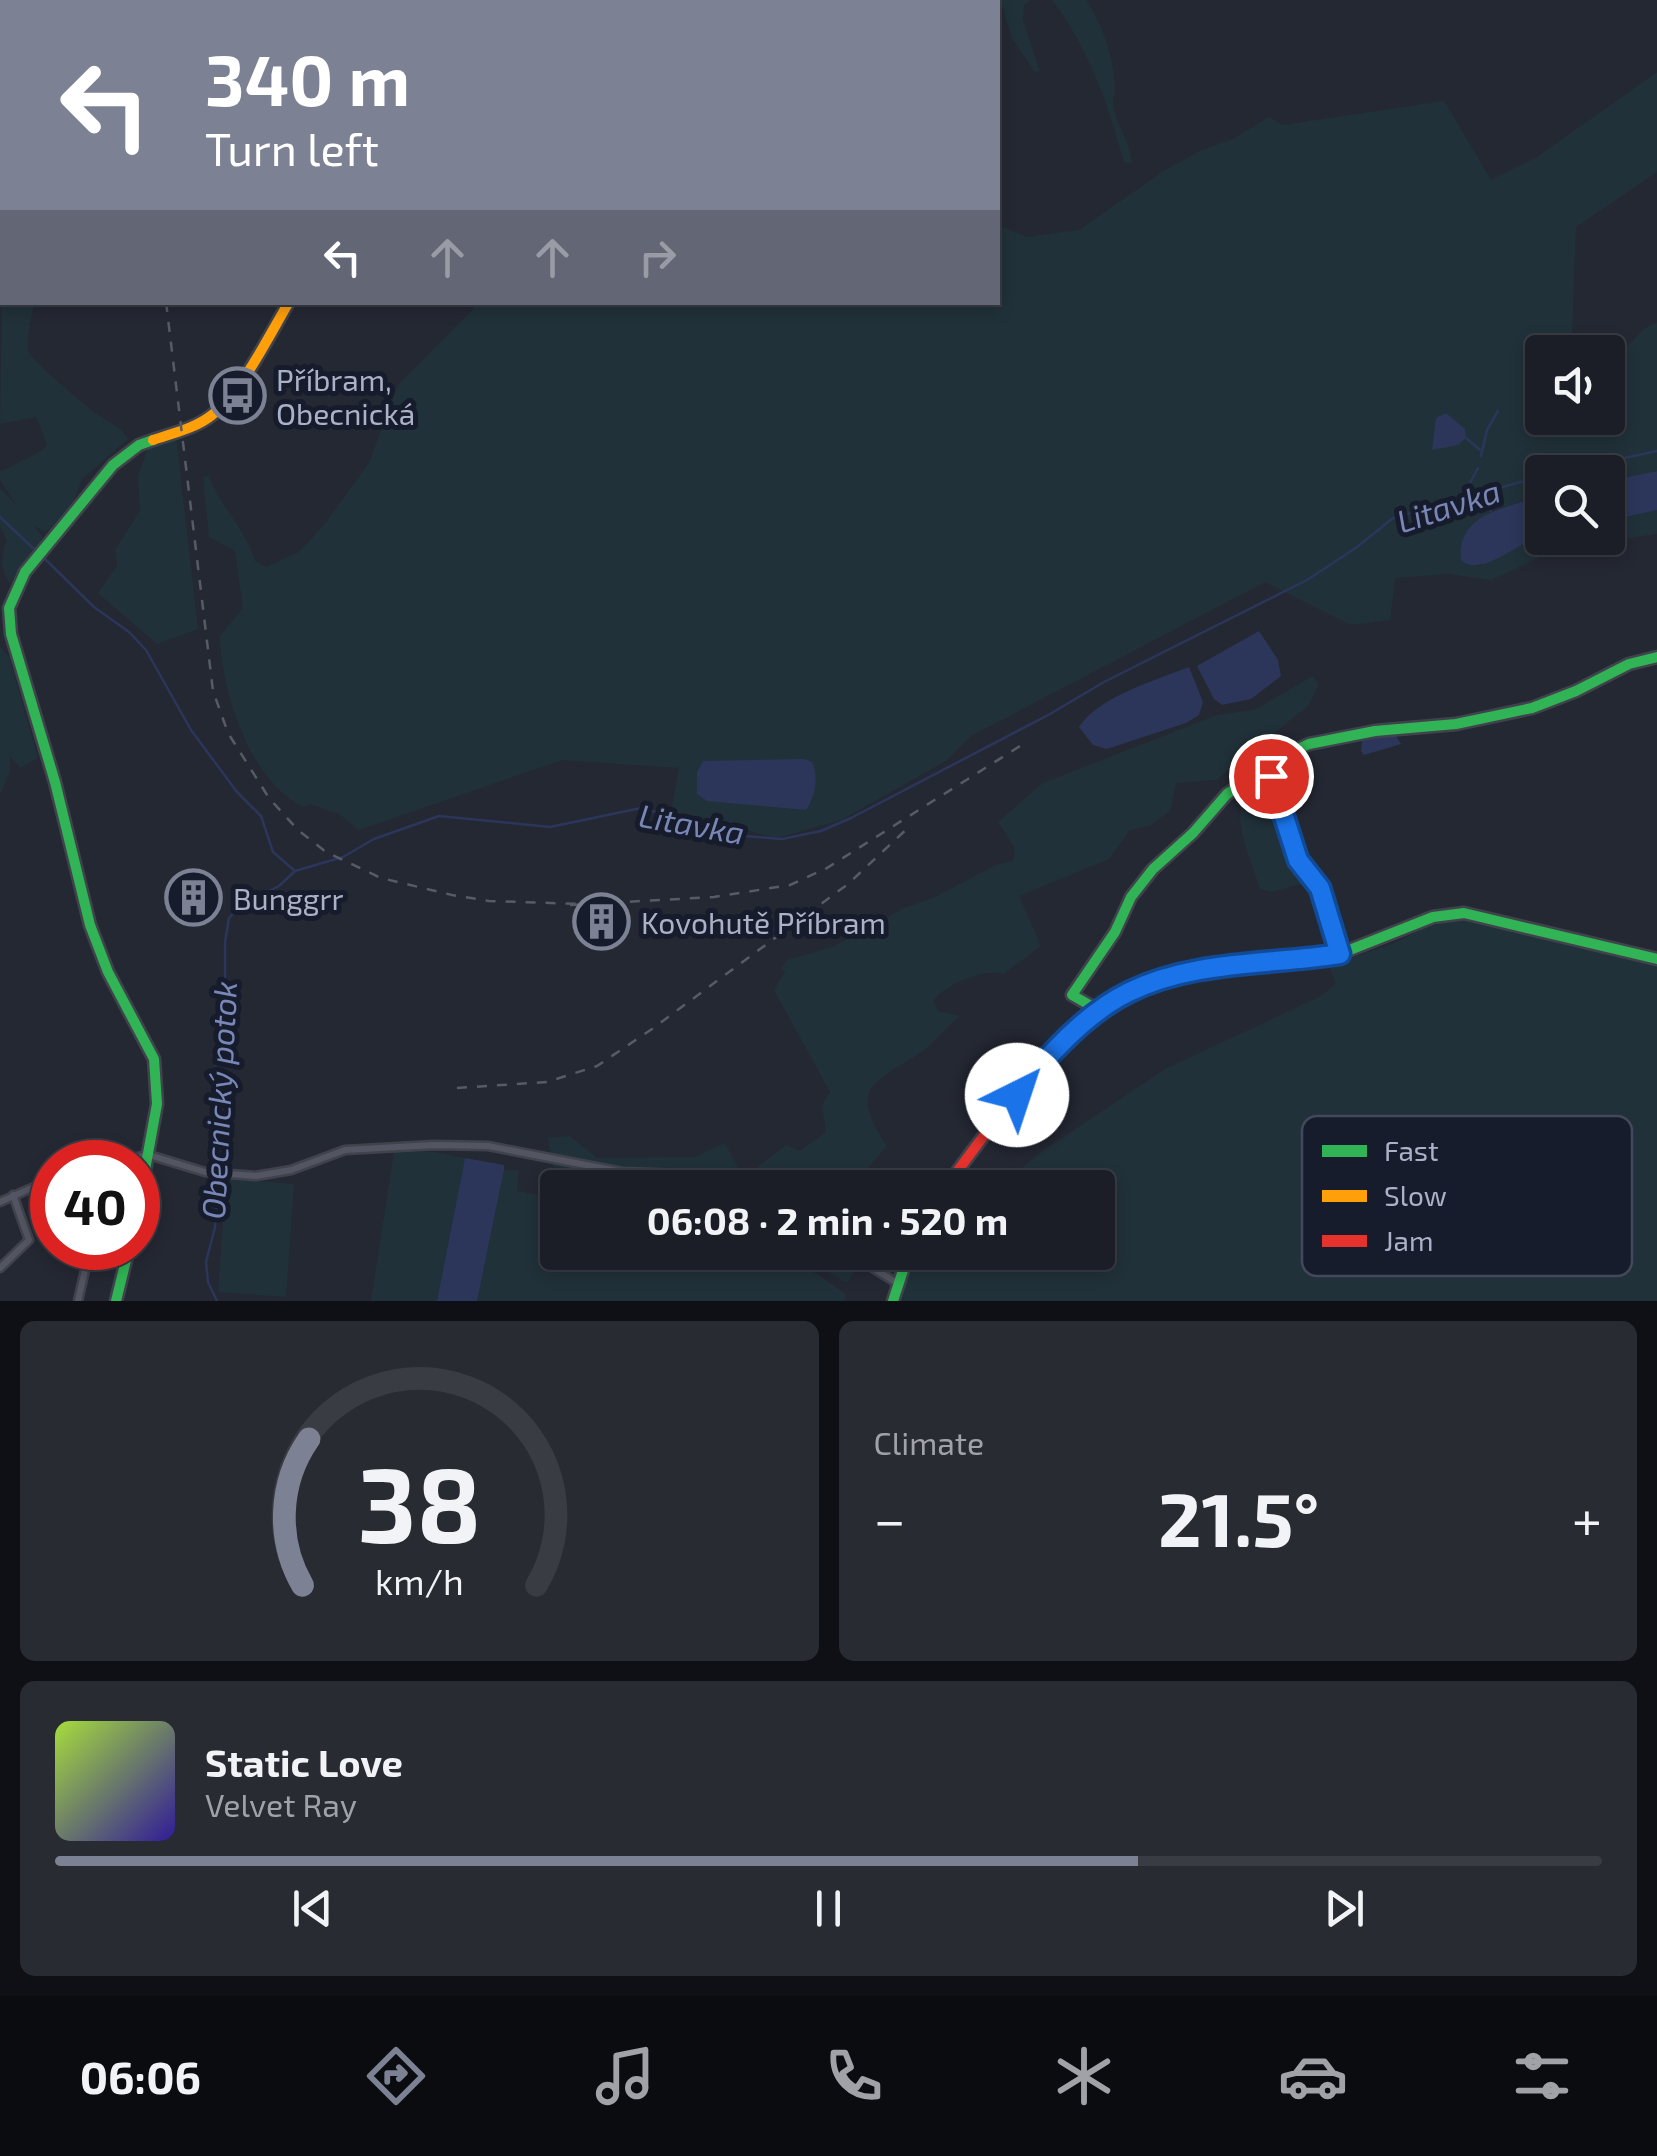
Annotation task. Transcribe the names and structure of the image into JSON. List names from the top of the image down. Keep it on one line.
{"water":["Litavka","Obecnický potok"],"places":{"bus stop":["Příbram, Obecnická"],"building":["Bunggrr","Kovohutě Příbram"]},"legend":["Fast","Slow","Jam"],"page":{"turn":["340 m","Turn left"],"limit":"40","trip":"06:08 · 2 min · 520 m","tile":"Climate","heat":["−","21.5°","+"],"song":["Static Love","Velvet Ray"],"tabs":"06:06","gauge":["38","km/h"]}}
